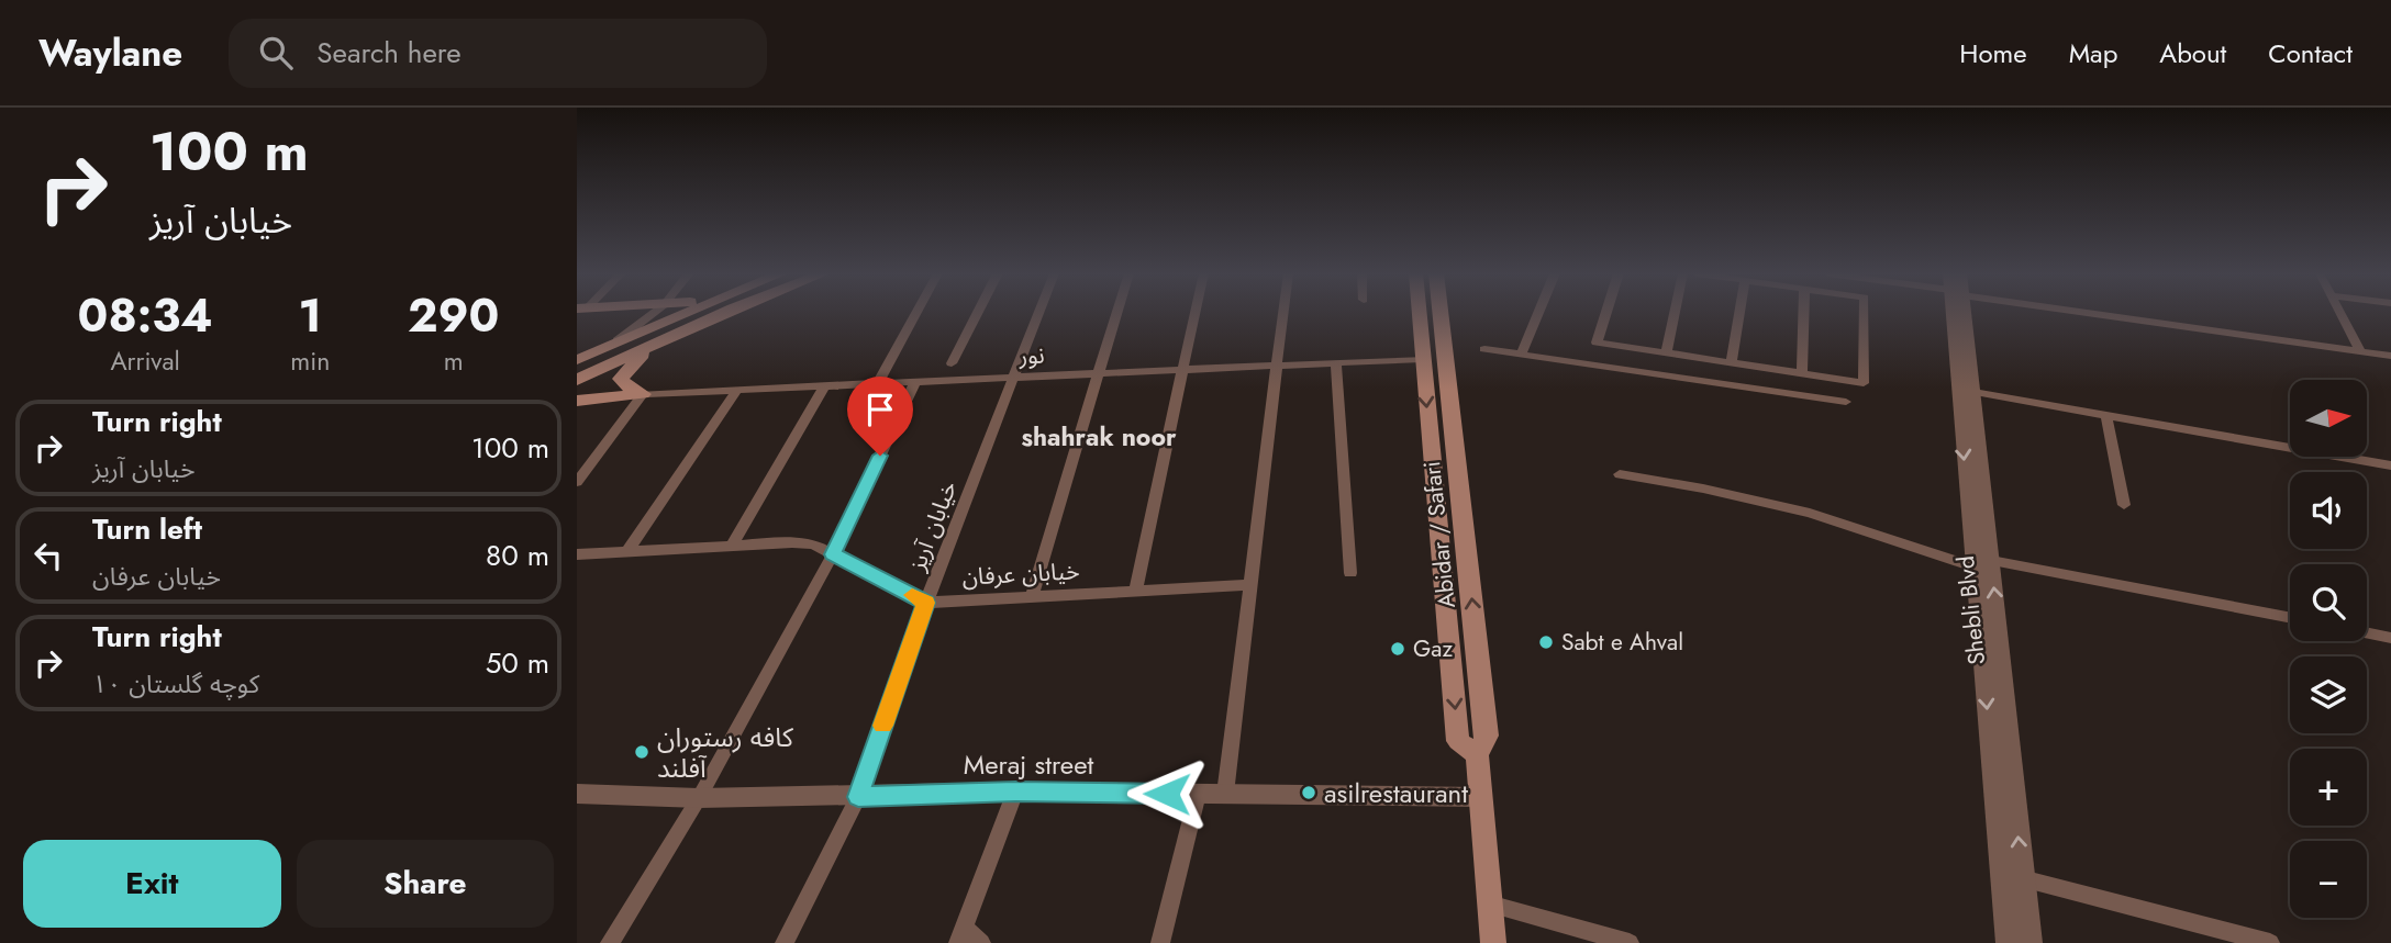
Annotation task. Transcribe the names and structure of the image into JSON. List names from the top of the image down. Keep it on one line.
{"streets":{"main road":["Abidar / Safari"],"street":["نور","خیابان آریز","خیابان عرفان","Shebli Blvd","Meraj street"]},"crossings":[["نور","خیابان آریز"],["نور","Abidar / Safari"],["خیابان آریز","خیابان عرفان"],["خیابان آریز","Meraj street"]],"districts":["shahrak noor"],"places":["Sabt e Ahval","Gaz","کافه رستوران آفلند","asilrestaurant"],"north":"right","page":{"header":"Waylane","search":"Search here","nav":["Home","Map","About","Contact"],"turn":["100 m","خیابان آریز"],"eta":["08:34","Arrival","1","min","290","m"],"map_buttons":["+","−"],"list":[{"name":"Turn right","note":"خیابان آریز","value":"100 m"},{"name":"Turn left","note":"خیابان عرفان","value":"80 m"},{"name":"Turn right","note":"کوچه گلستان ۱۰","value":"50 m"}],"buttons":["Exit","Share"]}}
